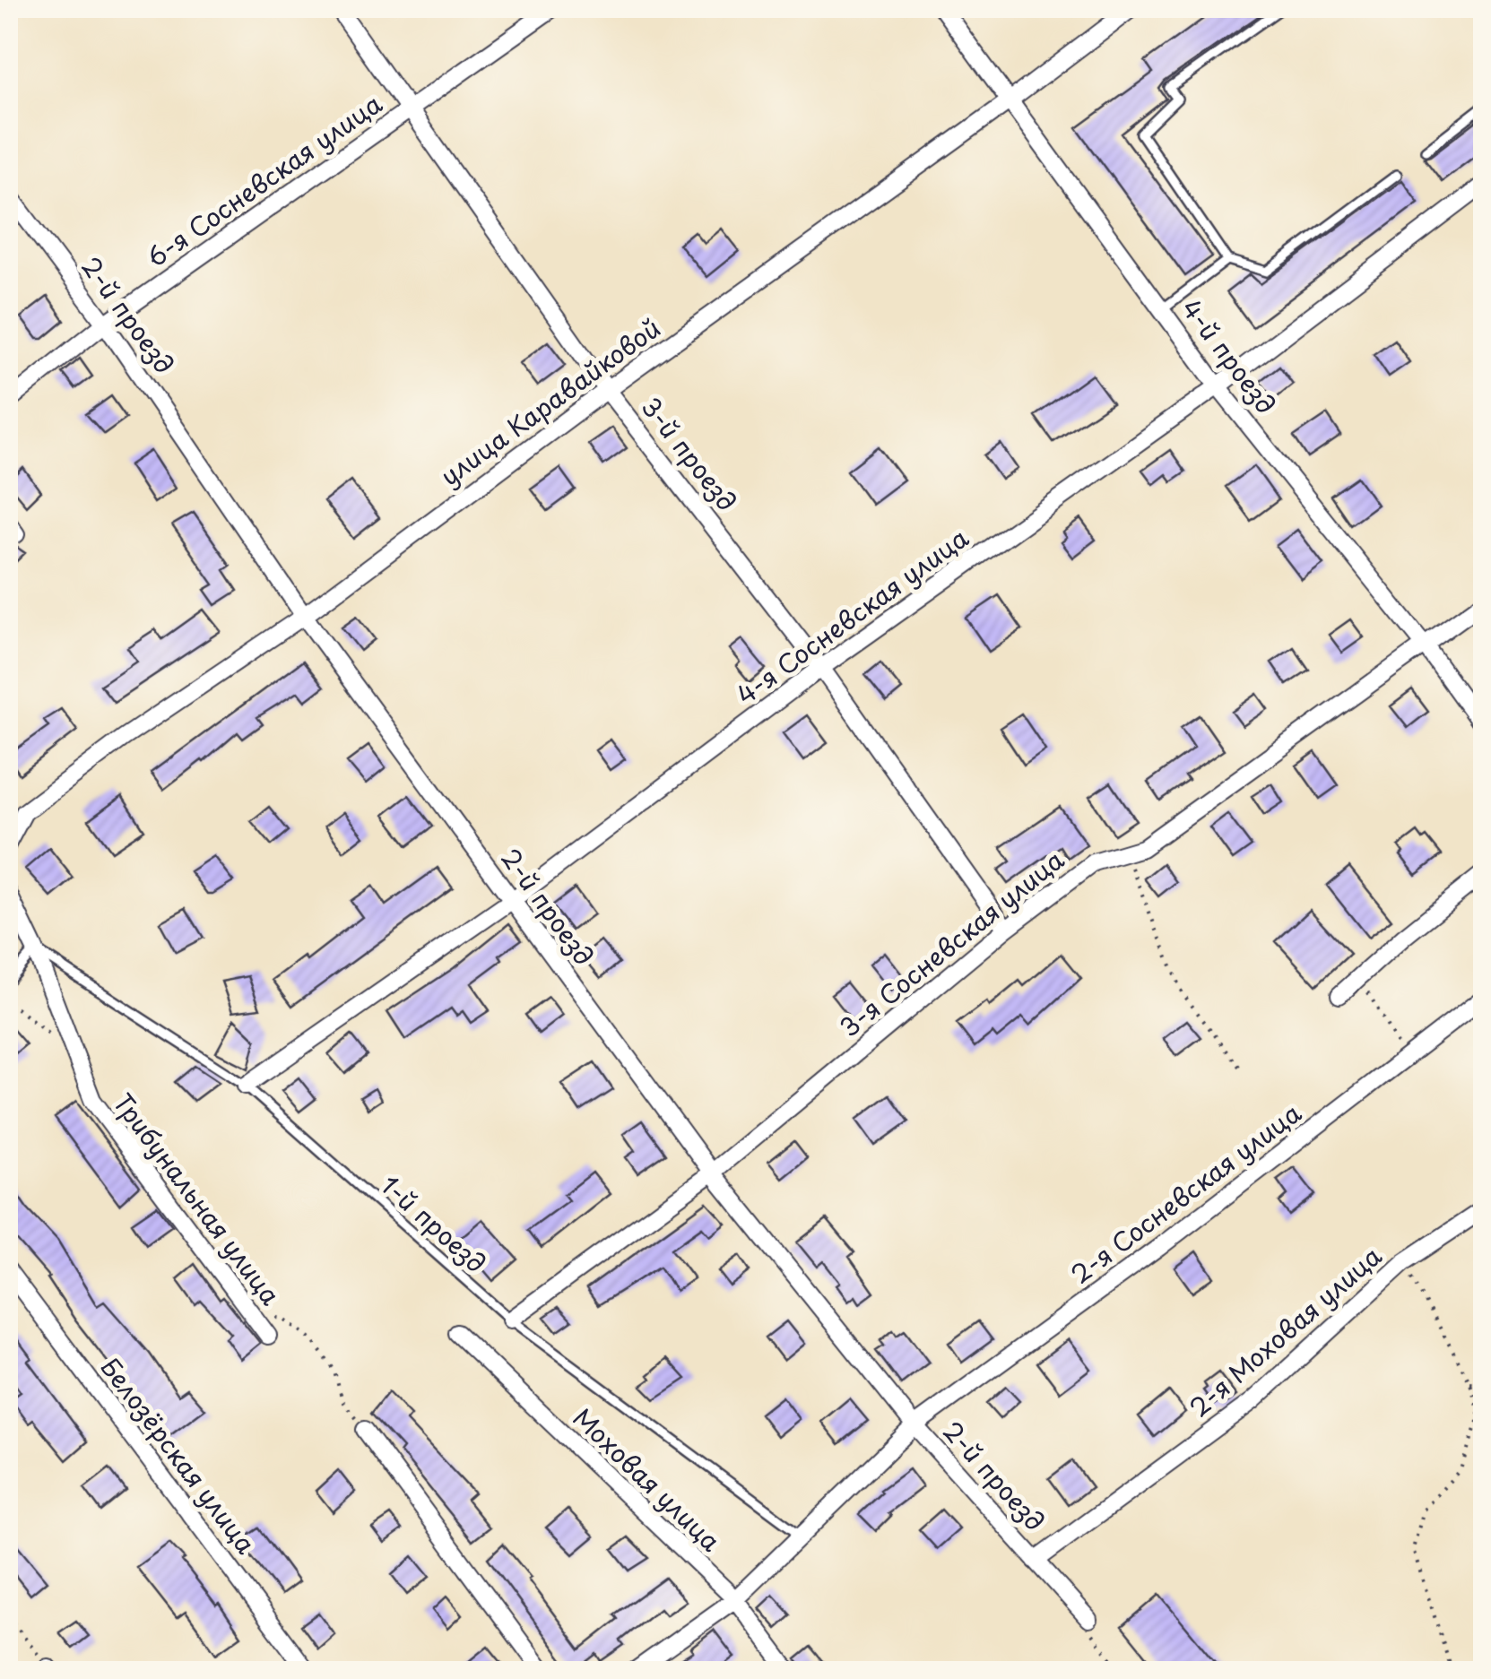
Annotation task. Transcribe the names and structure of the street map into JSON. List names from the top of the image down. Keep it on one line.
{"streets":{"street":["6-я Сосневская улица","2-й проезд","4-й проезд","улица Каравайковой","3-й проезд","4-я Сосневская улица","3-я Сосневская улица","2-я Сосневская улица","Трибунальная улица","2-я Моховая улица","Белозёрская улица","Моховая улица"],"lane":["1-й проезд"]},"crossings":[["6-я Сосневская улица","2-й проезд"],["6-я Сосневская улица","3-й проезд"],["2-й проезд","улица Каравайковой"],["2-й проезд","4-я Сосневская улица"],["2-й проезд","3-я Сосневская улица"],["2-й проезд","2-я Сосневская улица"],["2-й проезд","2-я Моховая улица"],["4-й проезд","улица Каравайковой"],["4-й проезд","4-я Сосневская улица"],["4-й проезд","3-я Сосневская улица"],["улица Каравайковой","3-й проезд"],["3-й проезд","4-я Сосневская улица"],["3-й проезд","3-я Сосневская улица"],["4-я Сосневская улица","1-й проезд"],["3-я Сосневская улица","1-й проезд"],["2-я Сосневская улица","1-й проезд"],["2-я Сосневская улица","Моховая улица"],["Трибунальная улица","1-й проезд"]]}
